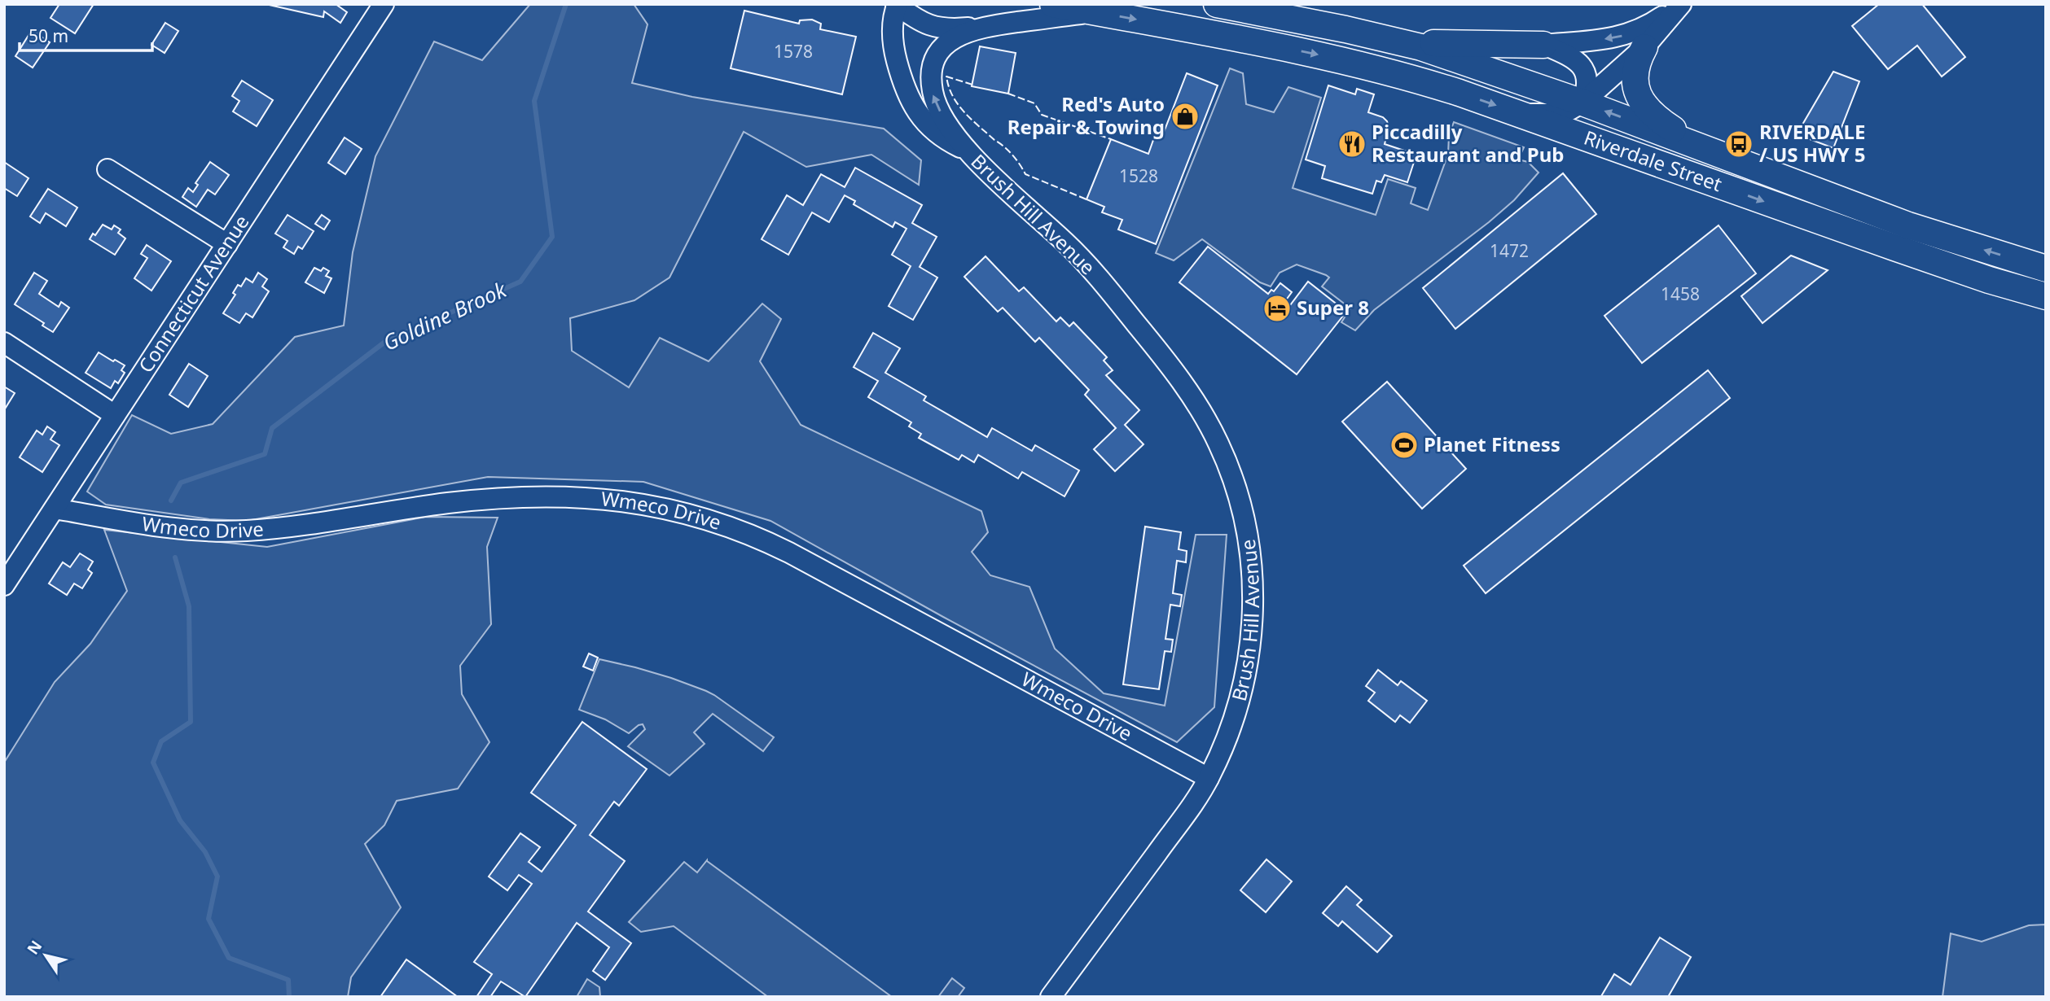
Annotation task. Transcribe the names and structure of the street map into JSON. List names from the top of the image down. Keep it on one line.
{"streets":{"main road":["Riverdale Street"],"street":["Brush Hill Avenue","Connecticut Avenue","Wmeco Drive"]},"crossings":[["Riverdale Street","Brush Hill Avenue"],["Brush Hill Avenue","Wmeco Drive"],["Connecticut Avenue","Wmeco Drive"]],"water":["Goldine Brook"],"places":{"shop":["Red's Auto Repair & Towing"],"restaurant":["Piccadilly Restaurant and Pub"],"bus stop":["RIVERDALE / US HWY 5"],"hotel":["Super 8"],"sports":["Planet Fitness"]},"house_numbers":["1578","1528","1472","1458"],"scale_bar":"50 m","north":"top left"}
